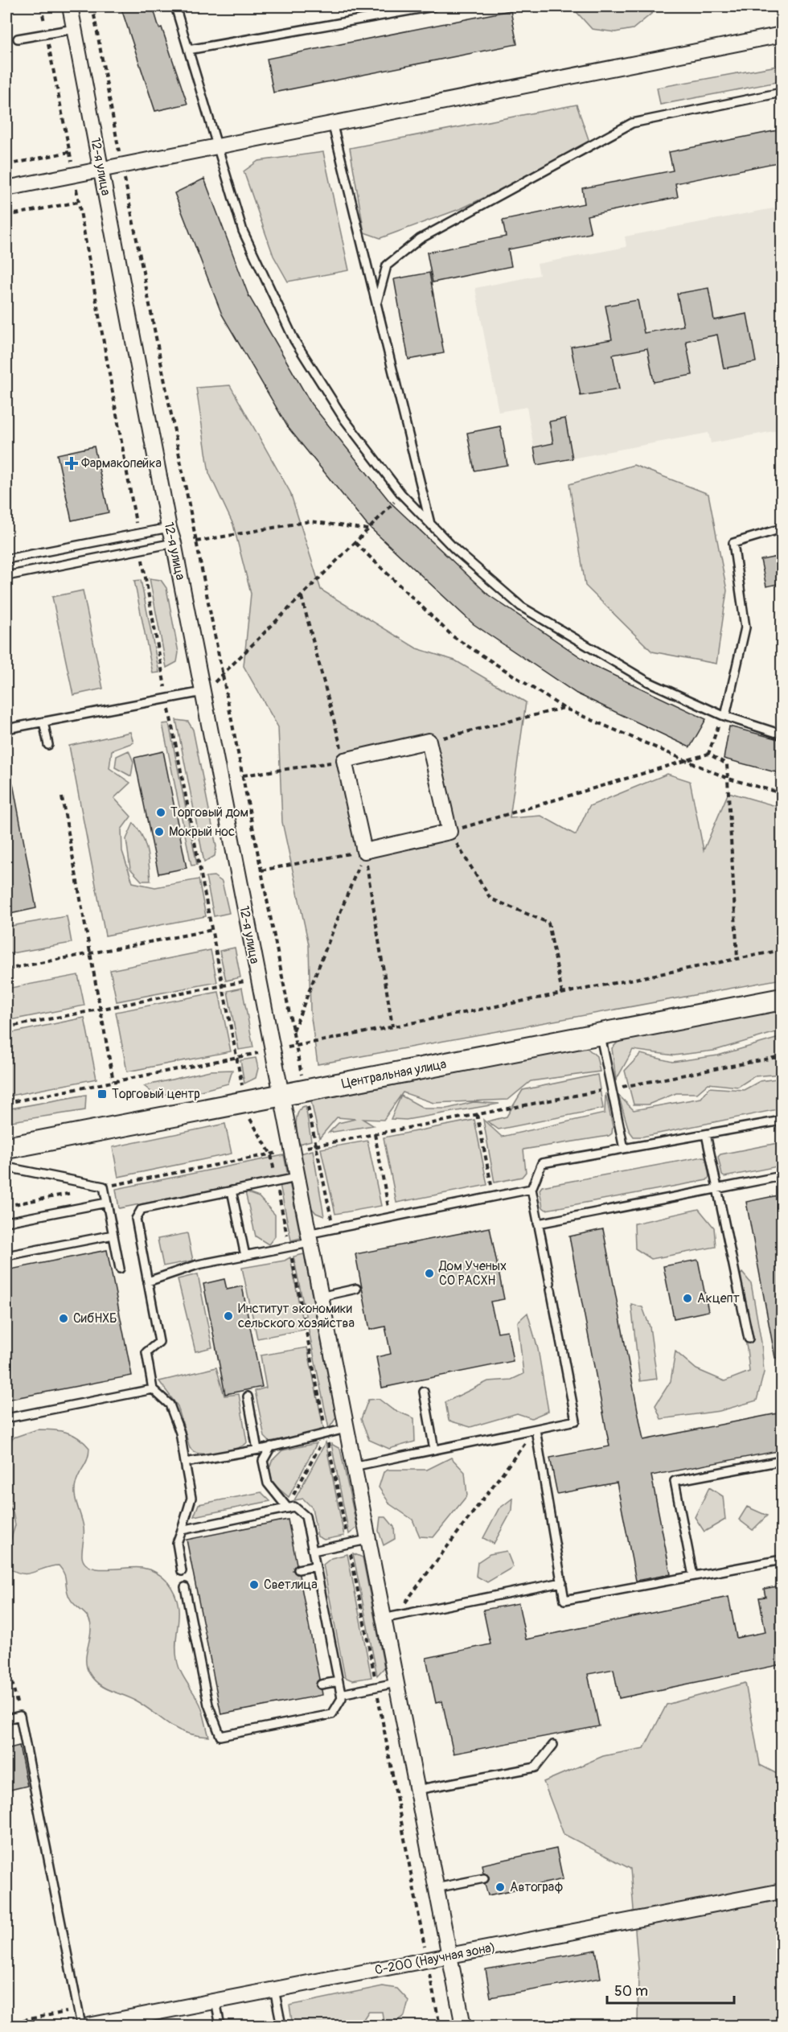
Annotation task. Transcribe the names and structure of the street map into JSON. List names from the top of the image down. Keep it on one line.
{"streets":{"main road":["Центральная улица"],"street":["12-я улица","С-200 (Научная зона)"]},"crossings":[["12-я улица","Центральная улица"],["12-я улица","С-200 (Научная зона)"]],"places":{"health":["Фармакопейка"],"other":["Торговый дом","Мокрый нос","Дом Ученых СО РАСХН","Акцепт","Институт экономики сельского хозяйства","СибНХБ","Светлица","Автограф"],"transit":["Торговый центр"]},"scale_bar":"50 m"}
